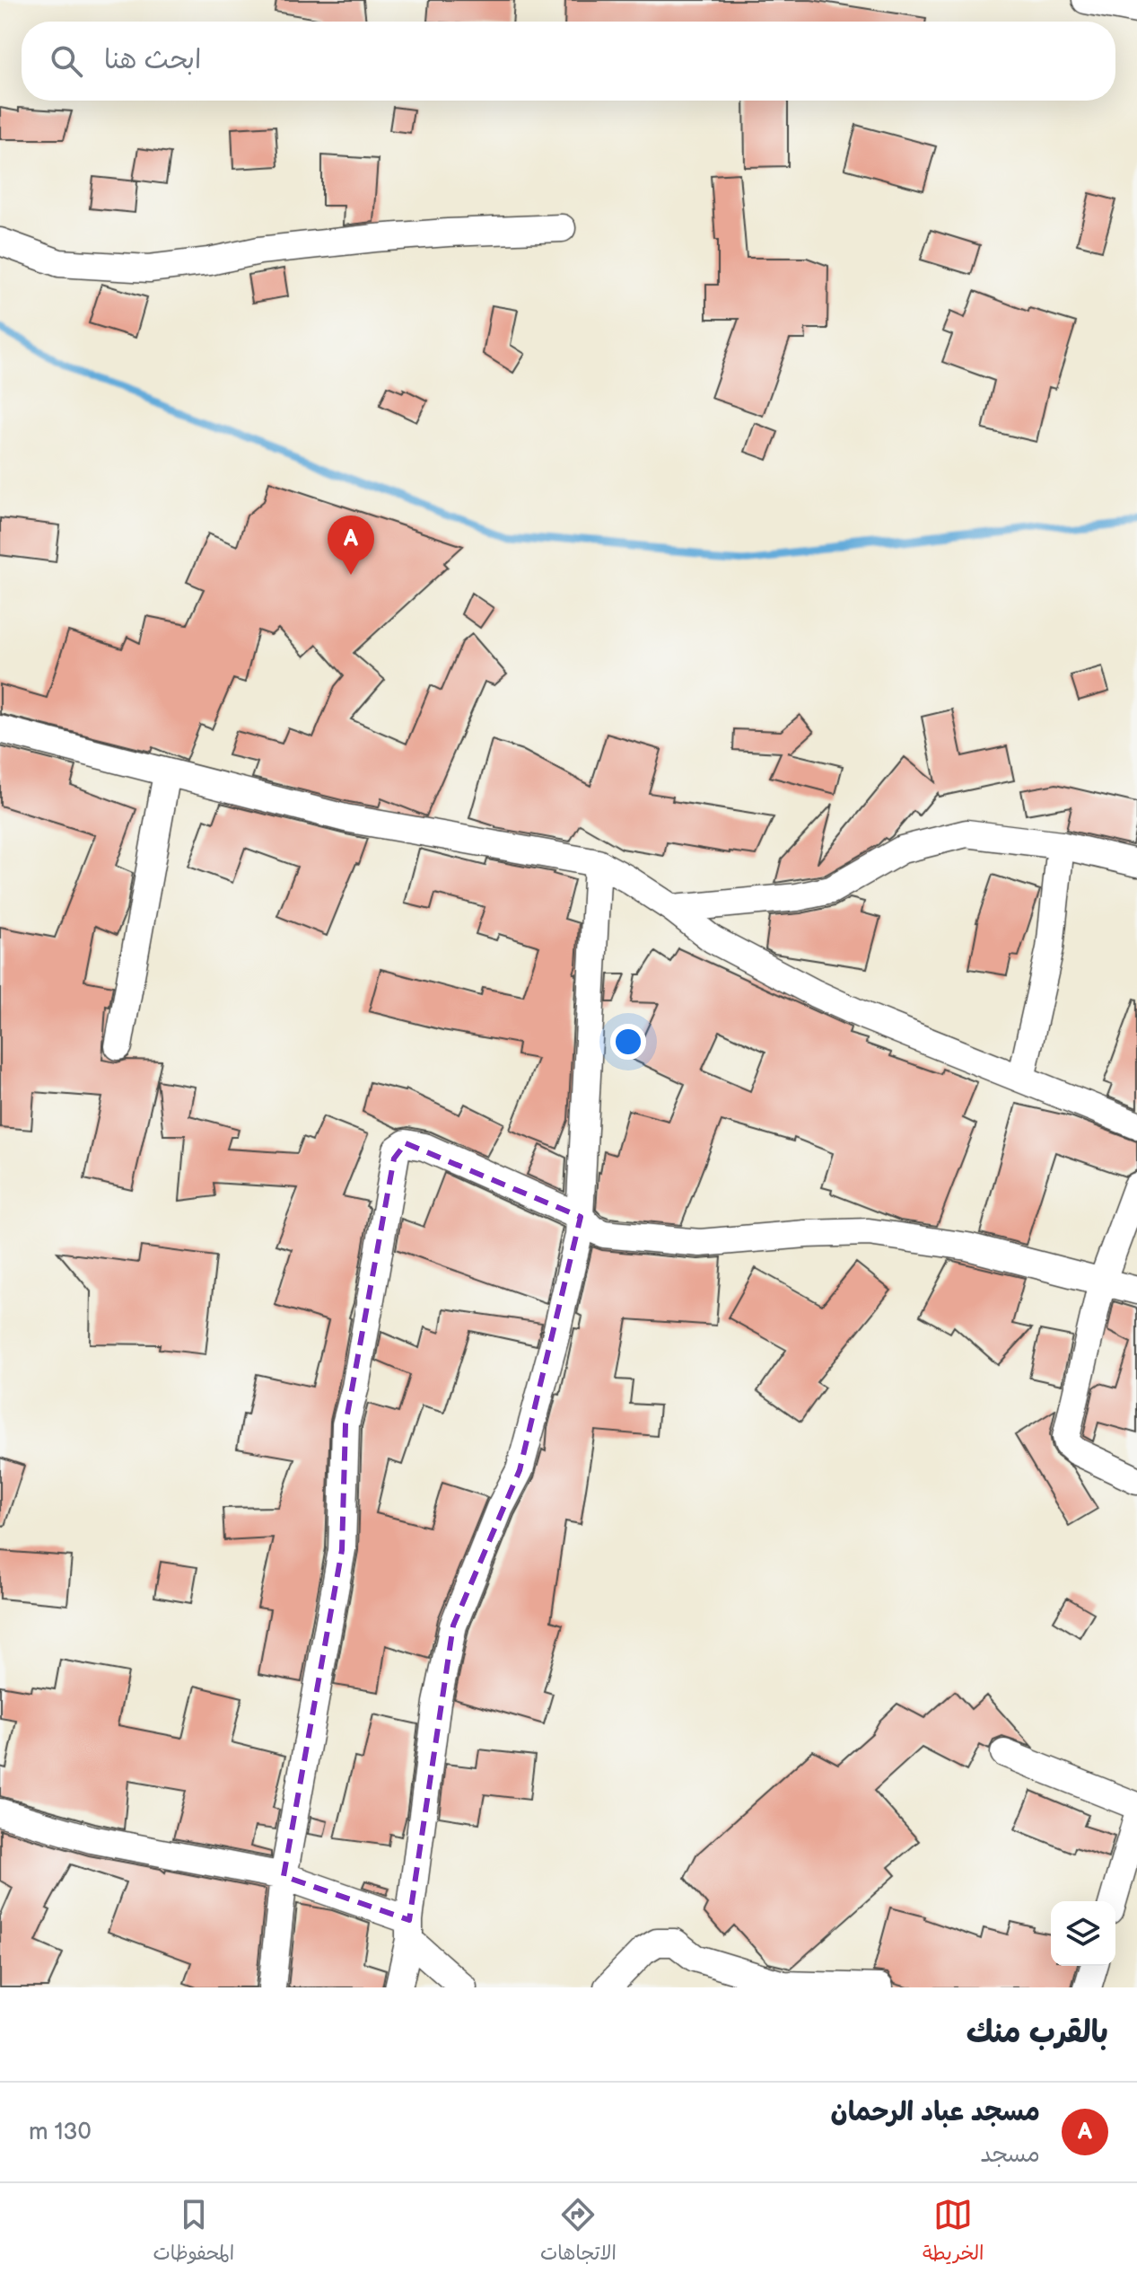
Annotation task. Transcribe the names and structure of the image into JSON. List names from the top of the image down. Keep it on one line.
{"page":{"search":"ابحث هنا","pins":"A","heading":"بالقرب منك","list":[{"mark":"A","name":"مسجد عباد الرحمان","note":"مسجد","value":"130 m"}],"nav":["الخريطة","الاتجاهات","المحفوظات"]}}
